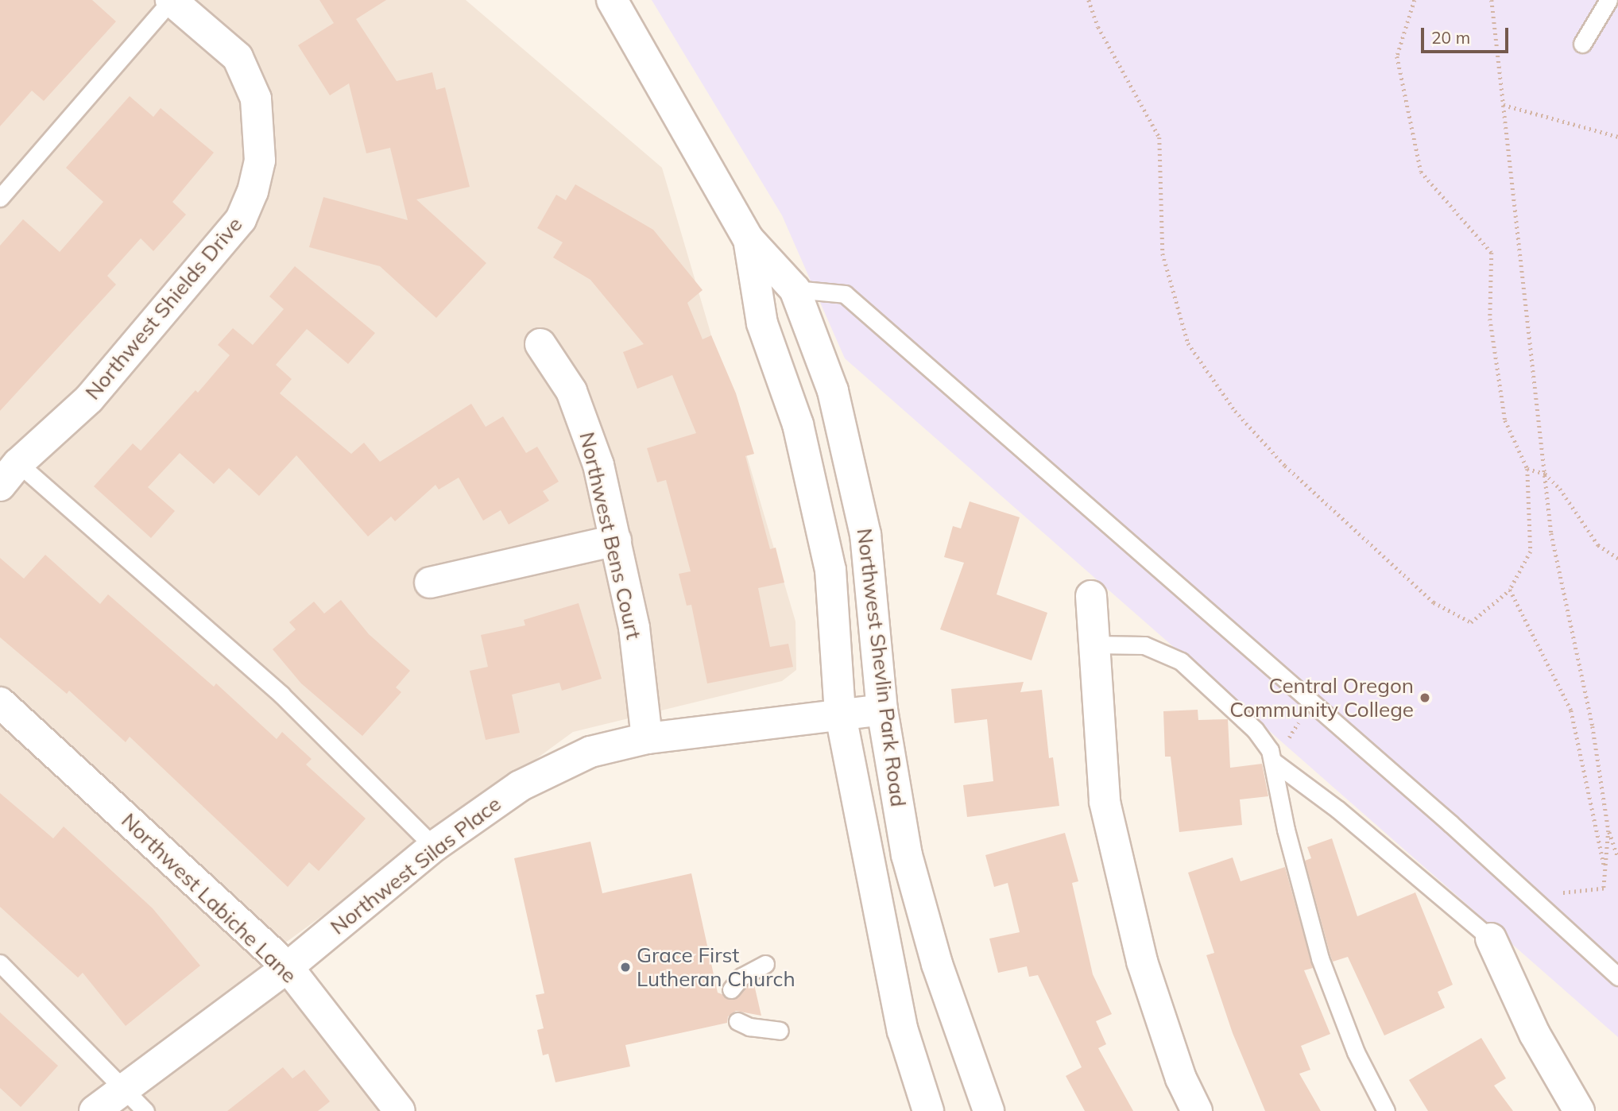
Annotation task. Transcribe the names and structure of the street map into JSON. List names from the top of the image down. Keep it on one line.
{"streets":{"street":["Northwest Shields Drive","Northwest Bens Court","Northwest Shevlin Park Road","Northwest Silas Place","Northwest Labiche Lane"]},"crossings":[["Northwest Bens Court","Northwest Silas Place"],["Northwest Shevlin Park Road","Northwest Silas Place"],["Northwest Silas Place","Northwest Labiche Lane"]],"places":["Central Oregon Community College","Grace First Lutheran Church"],"scale_bar":"20 m"}
